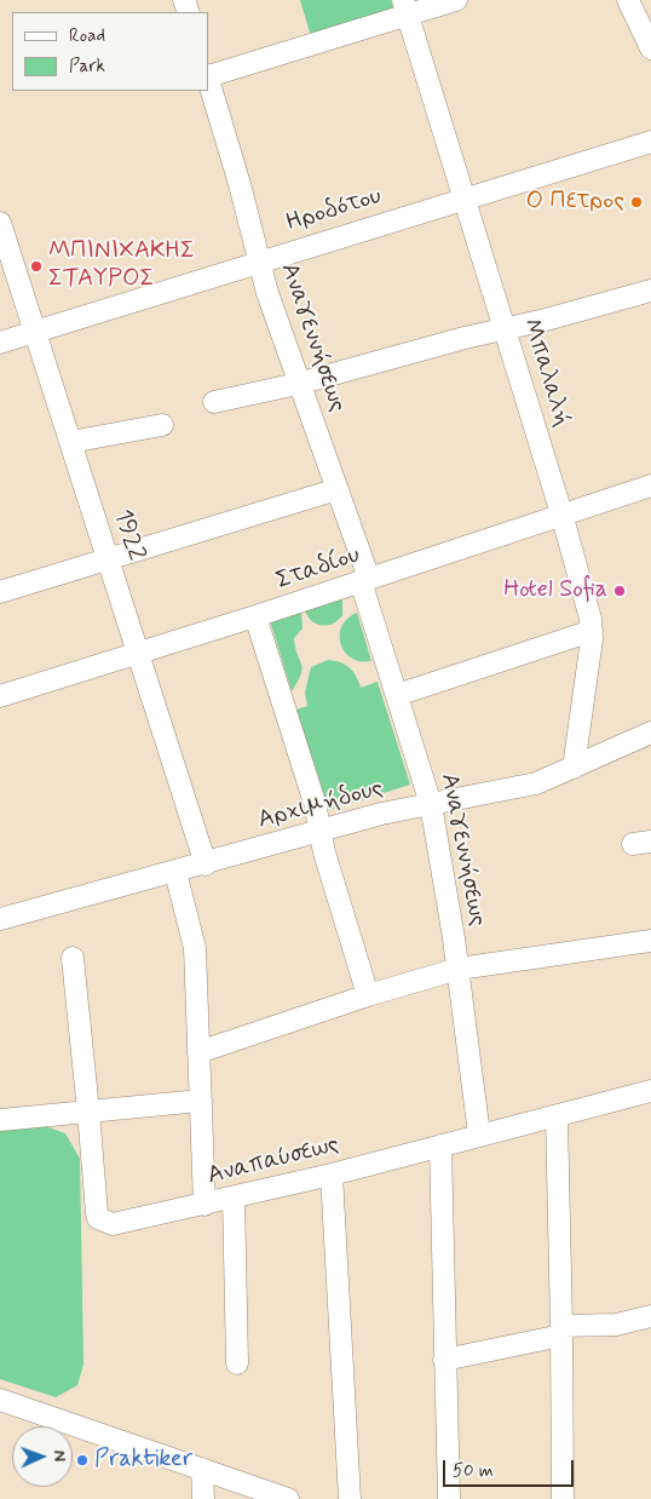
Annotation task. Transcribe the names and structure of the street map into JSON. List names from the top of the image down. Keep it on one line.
{"streets":{"street":["Ηροδότου","Αναγεννήσεως","Μπαλαλή","1922","Σταδίου","Αρχιμήδους","Αναπαύσεως"]},"crossings":[["Ηροδότου","Αναγεννήσεως"],["Ηροδότου","Μπαλαλή"],["Ηροδότου","1922"],["Αναγεννήσεως","Σταδίου"],["Αναγεννήσεως","Αρχιμήδους"],["Αναγεννήσεως","Αναπαύσεως"],["Μπαλαλή","Σταδίου"],["Μπαλαλή","Αρχιμήδους"],["1922","Σταδίου"],["1922","Αρχιμήδους"]],"places":["Ο Πετρος","ΜΠΙΝΙΧΑΚΗΣ ΣΤΑΥΡΟΣ","Hotel Sofia","Praktiker"],"legend":["Road","Park"],"scale_bar":"50 m","north":"right"}
